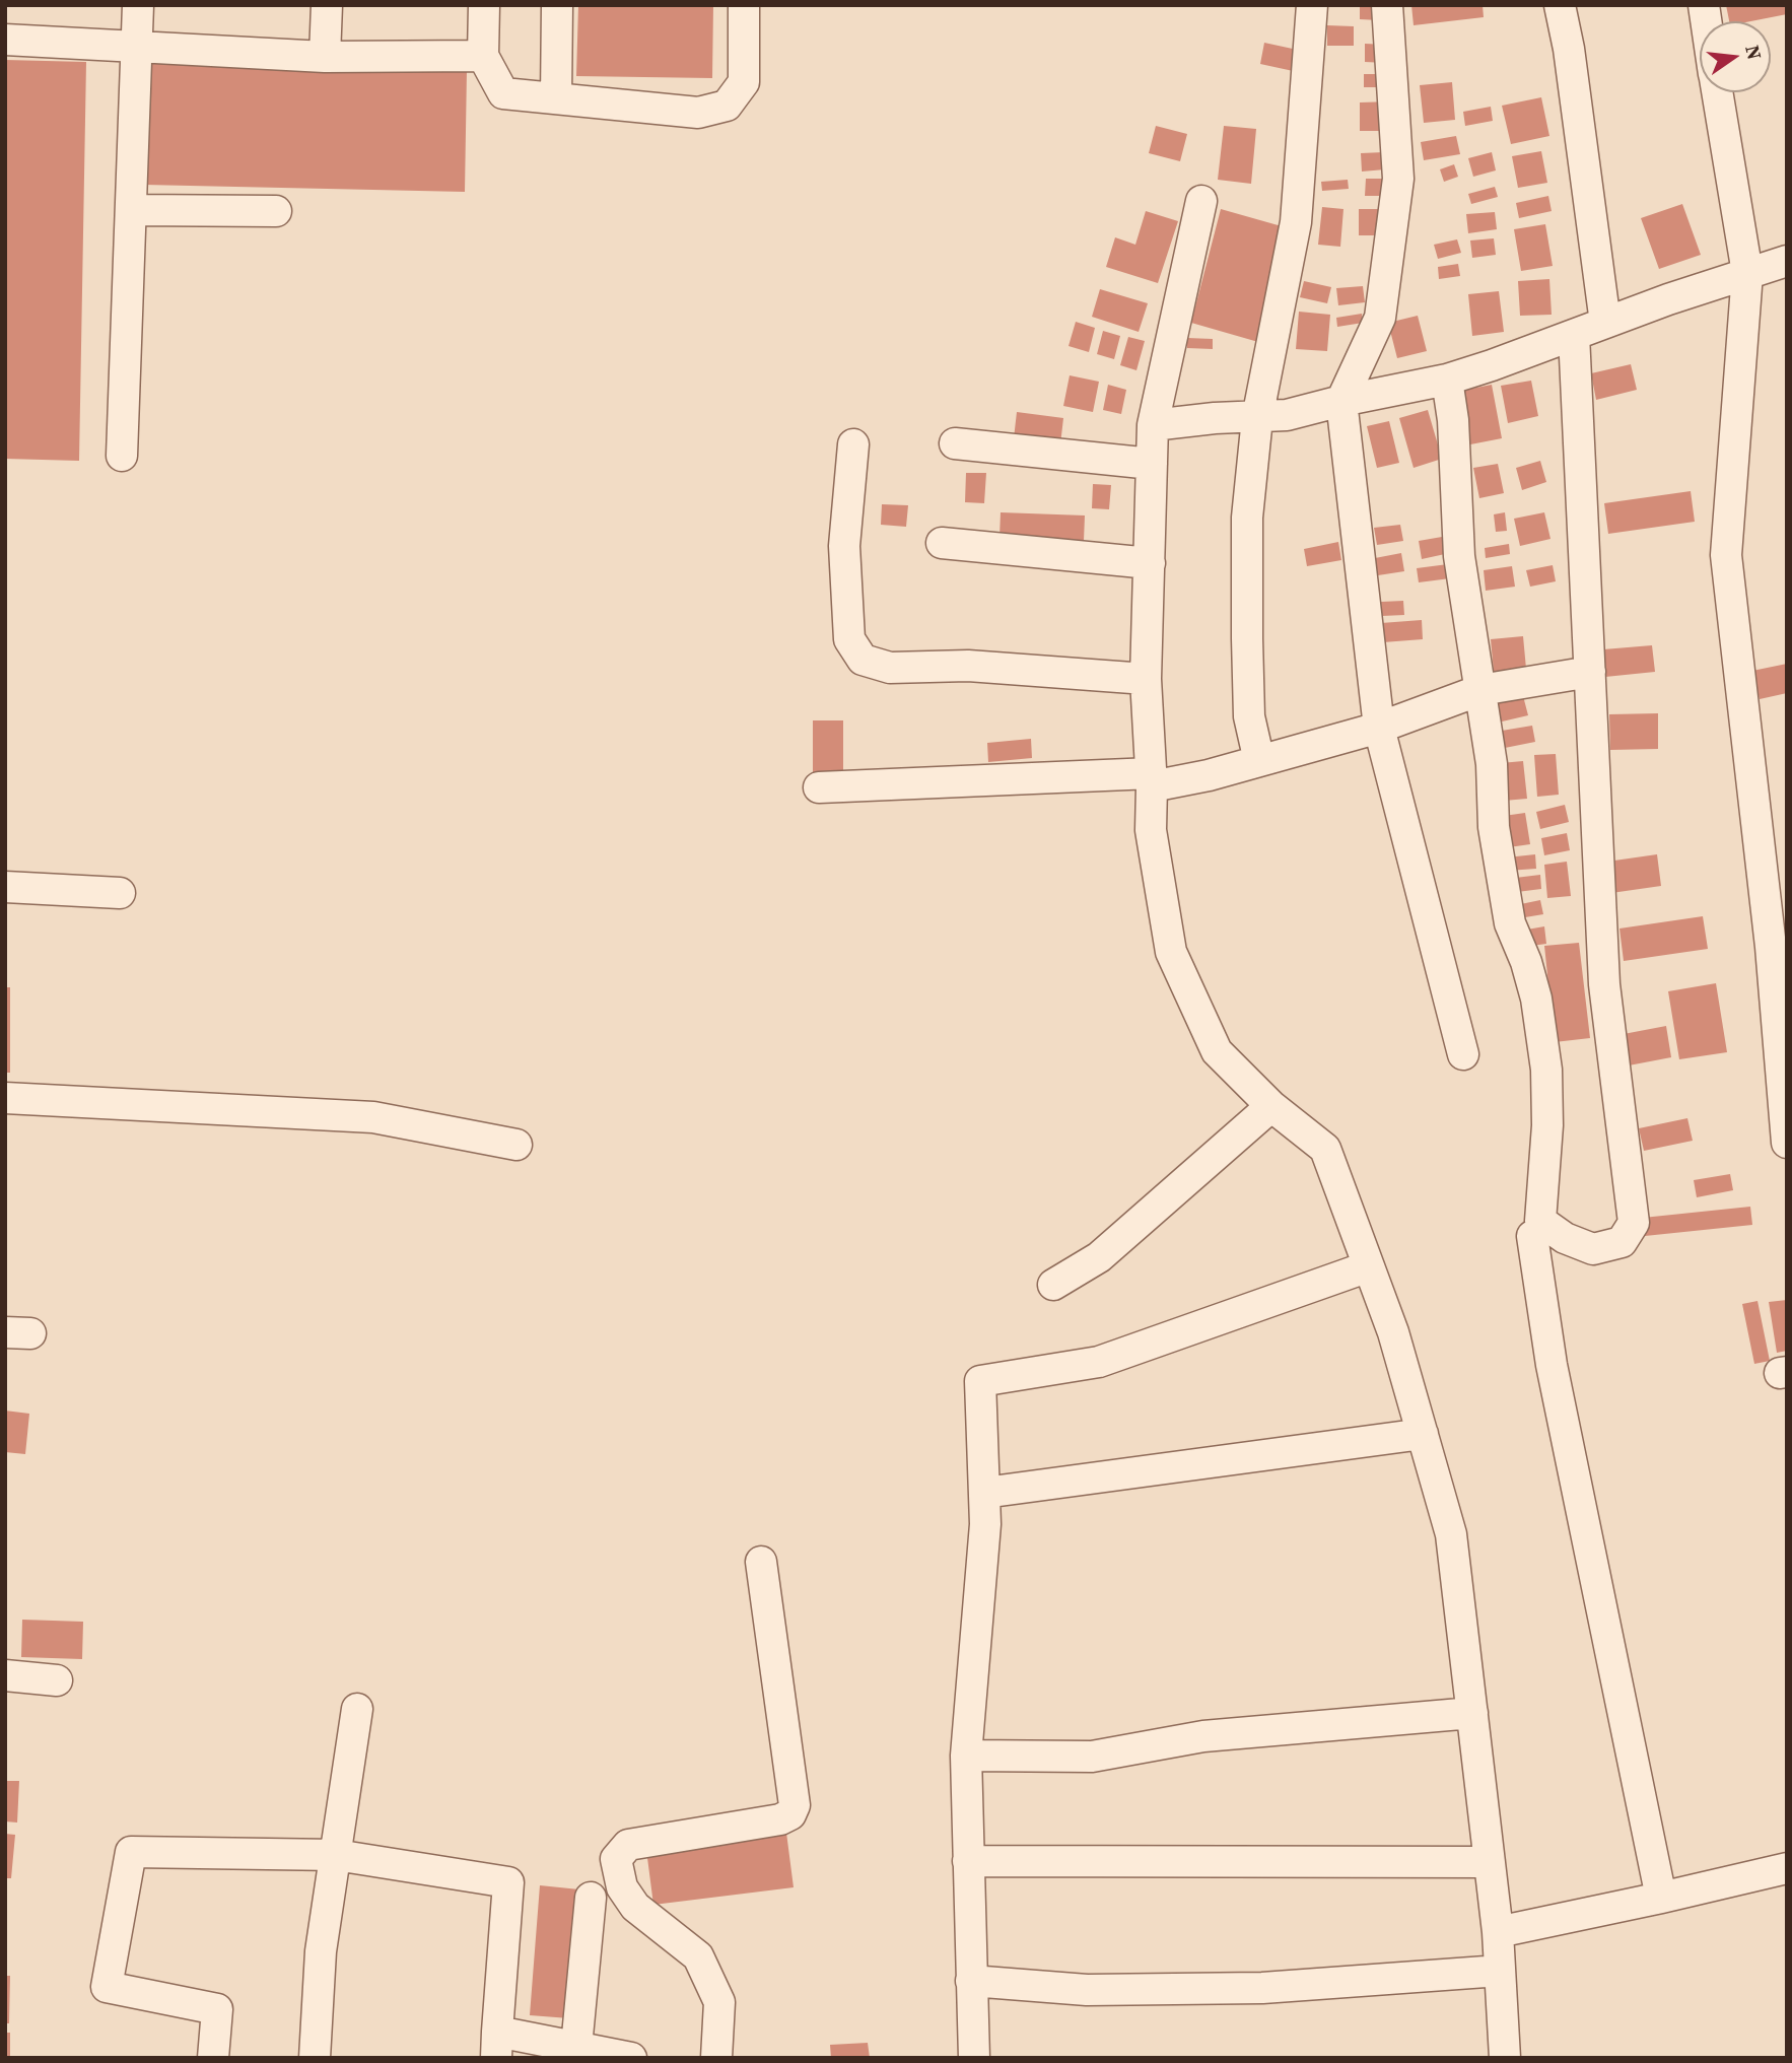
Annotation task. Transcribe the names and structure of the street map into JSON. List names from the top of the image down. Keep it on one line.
{"north":"right"}
